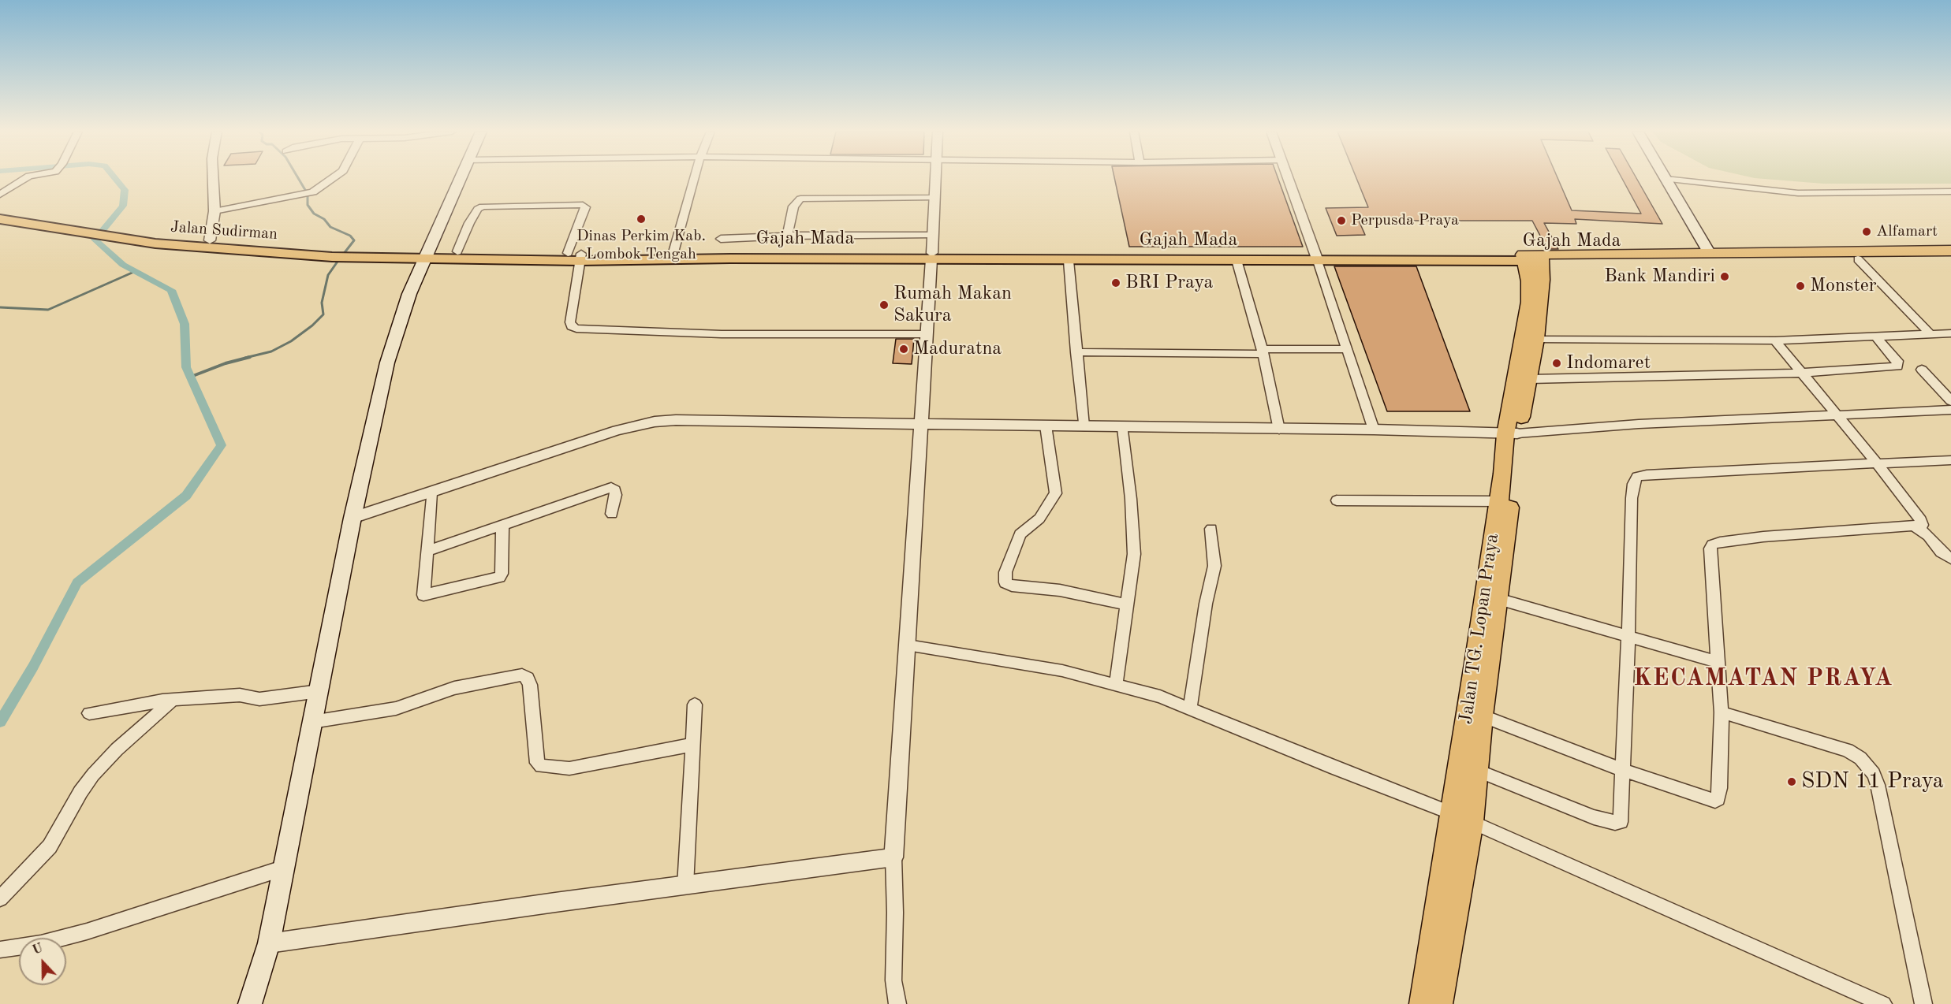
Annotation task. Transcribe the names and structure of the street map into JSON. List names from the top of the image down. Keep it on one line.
{"streets":{"highway":["Gajah Mada","Jalan TG. Lopan Praya"],"main road":["Jalan Sudirman"]},"crossings":[["Gajah Mada","Jalan TG. Lopan Praya"]],"districts":["KECAMATAN PRAYA"],"places":["Dinas Perkim Kab. Lombok Tengah","Perpusda Praya","Alfamart","Bank Mandiri","BRI Praya","Monster","Rumah Makan Sakura","Maduratna","Indomaret","SDN 11 Praya"],"north":"top"}
